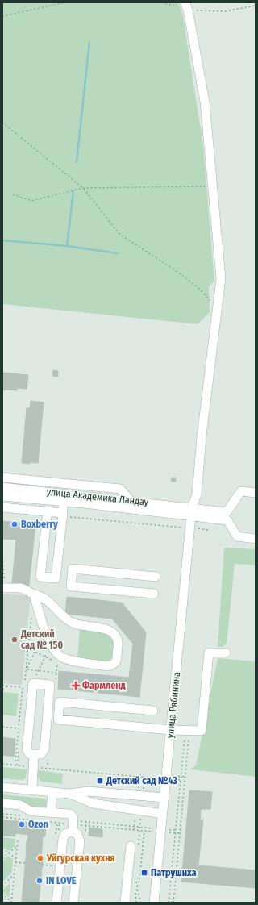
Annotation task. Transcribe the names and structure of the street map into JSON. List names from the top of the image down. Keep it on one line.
{"streets":{"street":["улица Академика Ландау","улица Рябинина"]},"crossings":[["улица Академика Ландау","улица Рябинина"]],"places":{"other":["Boxberry","Детский сад № 150","Ozon","Уйгурская кухня","IN LOVE"],"health":["Фармленд"],"transit":["Детский сад №43","Патрушиха"]}}
